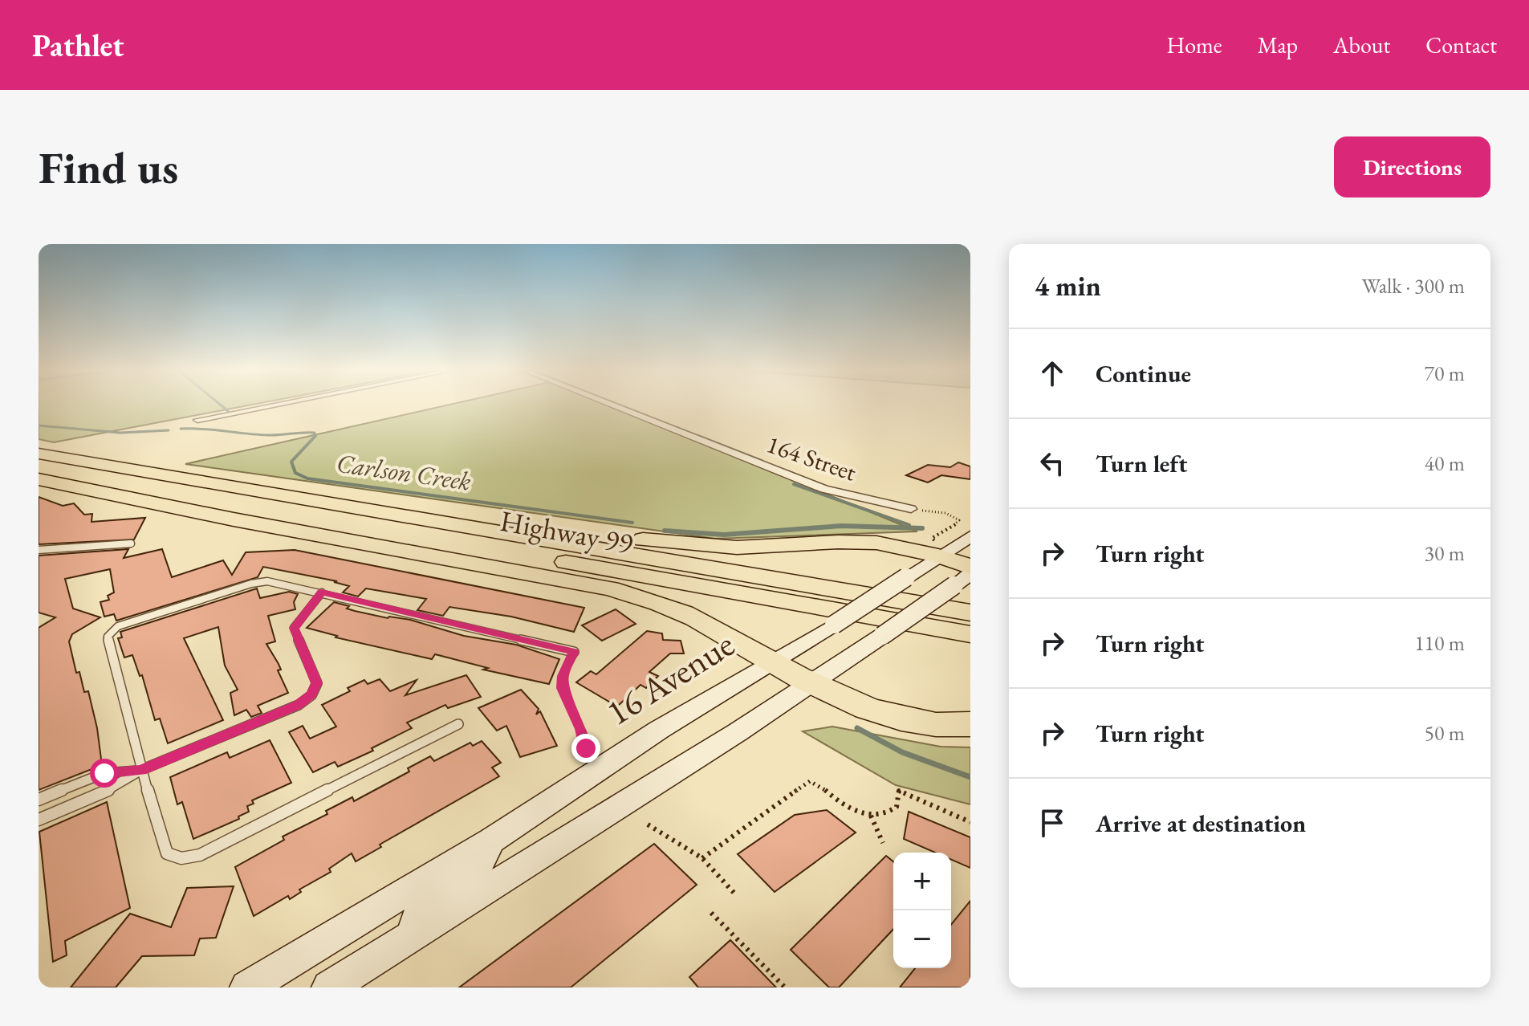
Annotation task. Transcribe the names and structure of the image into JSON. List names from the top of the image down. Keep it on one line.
{"streets":{"highway":["Highway 99"],"main road":["16 Avenue"],"street":["164 Street"]},"water":["Carlson Creek"],"page":{"header":"Pathlet","nav":["Home","Map","About","Contact"],"buttons":"Directions","title":"Find us","heading":["4 min","Walk · 300 m"],"list":[["Continue","70 m"],["Turn left","40 m"],["Turn right","30 m"],["Turn right","110 m"],["Turn right","50 m"],"Arrive at destination"],"map_buttons":["+","−"]}}
